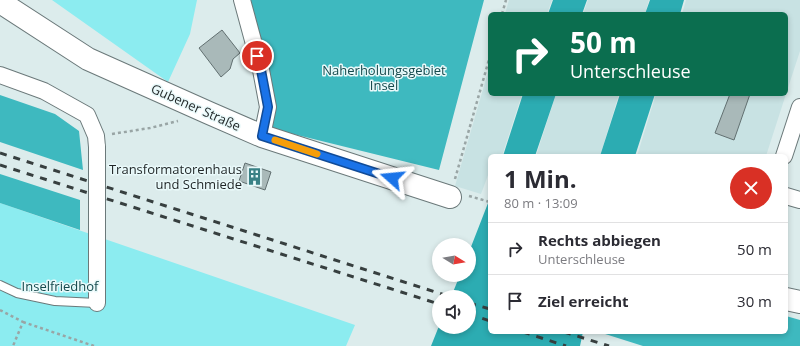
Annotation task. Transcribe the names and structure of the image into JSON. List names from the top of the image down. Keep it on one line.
{"streets":{"main road":["Gubener Straße"]},"parks":["Naherholungsgebiet Insel","Inselfriedhof"],"places":{"building":["Transformatorenhaus und Schmiede"]},"north":"right","page":{"turn":["50 m","Unterschleuse"],"heading":["1 Min.","80 m · 13:09"],"list":[{"name":"Rechts abbiegen","note":"Unterschleuse","value":"50 m"},{"name":"Ziel erreicht","value":"30 m"}]}}
